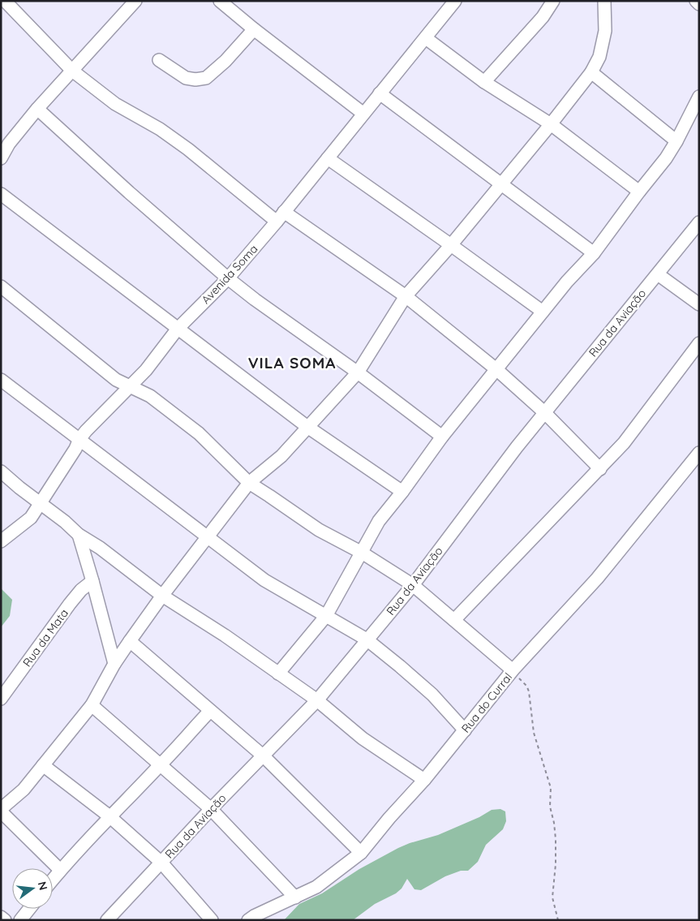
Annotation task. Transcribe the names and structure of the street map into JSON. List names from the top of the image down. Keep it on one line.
{"streets":{"street":["Avenida Soma","Rua da Aviação","Rua da Mata","Rua do Curral"]},"districts":["VILA SOMA"],"north":"right"}
